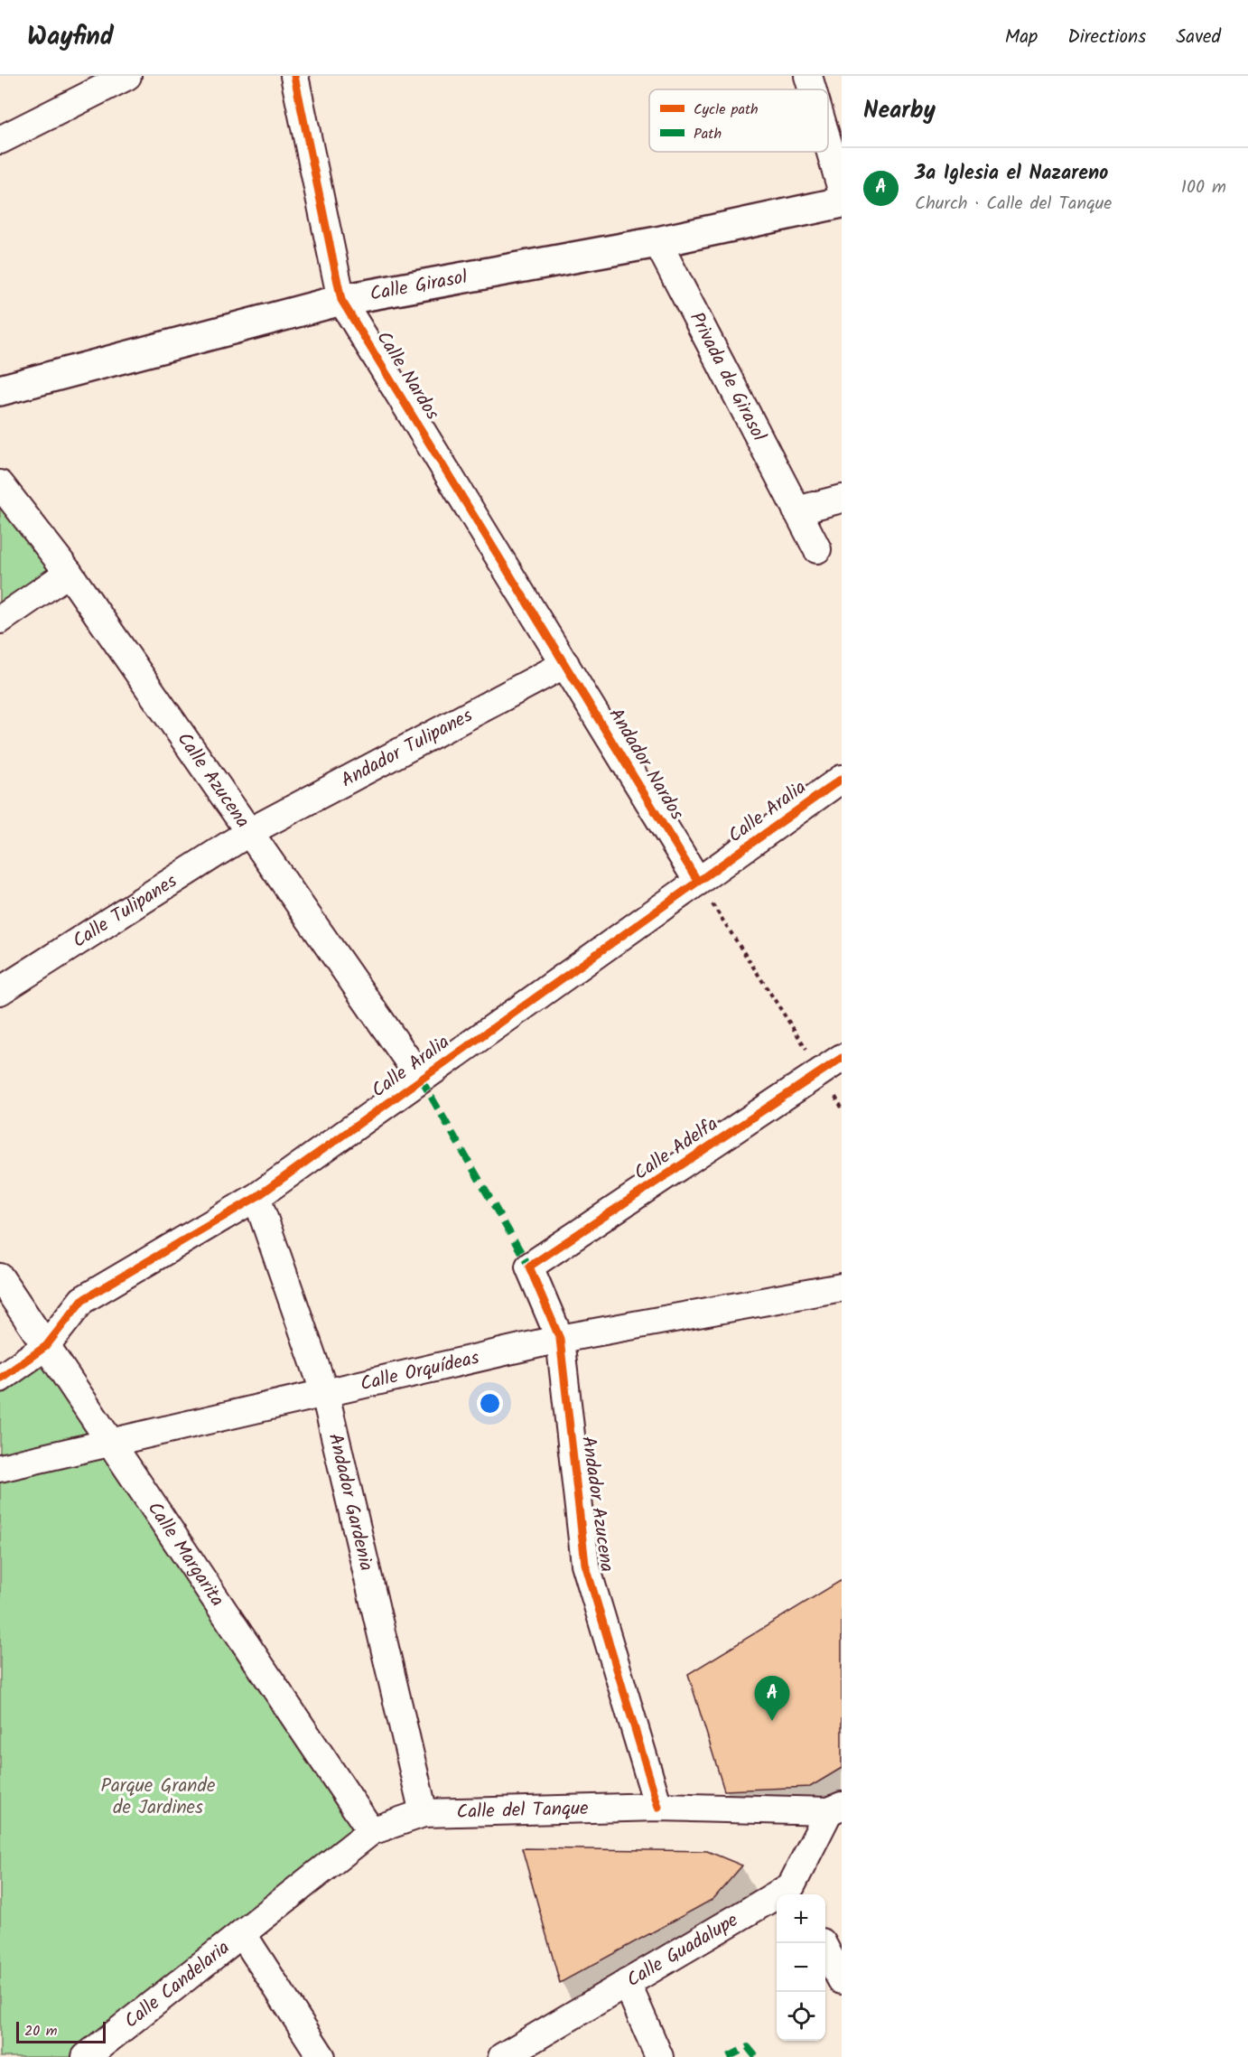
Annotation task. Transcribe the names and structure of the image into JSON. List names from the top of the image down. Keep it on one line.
{"streets":{"street":["Calle Girasol","Calle Nardos","Privada de Girasol","Andador Tulipanes","Andador Nardos","Calle Azucena","Calle Aralia","Calle Tulipanes","Calle Adelfa","Calle Orquídeas","Andador Gardenia","Andador Azucena","Calle Margarita","Calle del Tanque","Calle Guadalupe","Calle Candelaria"]},"crossings":[["Calle Girasol","Calle Nardos"],["Calle Girasol","Privada de Girasol"],["Calle Nardos","Andador Tulipanes"],["Calle Nardos","Andador Nardos"],["Andador Tulipanes","Andador Nardos"],["Andador Tulipanes","Calle Azucena"],["Andador Tulipanes","Calle Tulipanes"],["Andador Nardos","Calle Aralia"],["Calle Azucena","Calle Aralia"],["Calle Azucena","Calle Tulipanes"],["Calle Aralia","Andador Gardenia"],["Calle Aralia","Calle Margarita"],["Calle Adelfa","Andador Azucena"],["Calle Orquídeas","Andador Gardenia"],["Calle Orquídeas","Andador Azucena"],["Calle Orquídeas","Calle Margarita"],["Andador Gardenia","Calle del Tanque"],["Andador Azucena","Calle del Tanque"],["Calle Margarita","Calle del Tanque"],["Calle del Tanque","Calle Guadalupe"],["Calle del Tanque","Calle Candelaria"]],"parks":["Parque Grande de Jardines"],"legend":["Cycle path","Path"],"scale_bar":"20 m","page":{"header":"Wayfind","nav":["Map","Directions","Saved"],"heading":"Nearby","list":[{"mark":"A","name":"3a Iglesia el Nazareno","note":"Church · Calle del Tanque","value":"100 m"}],"pins":"A","map_buttons":["+","−"],"scale":"20 m"}}
